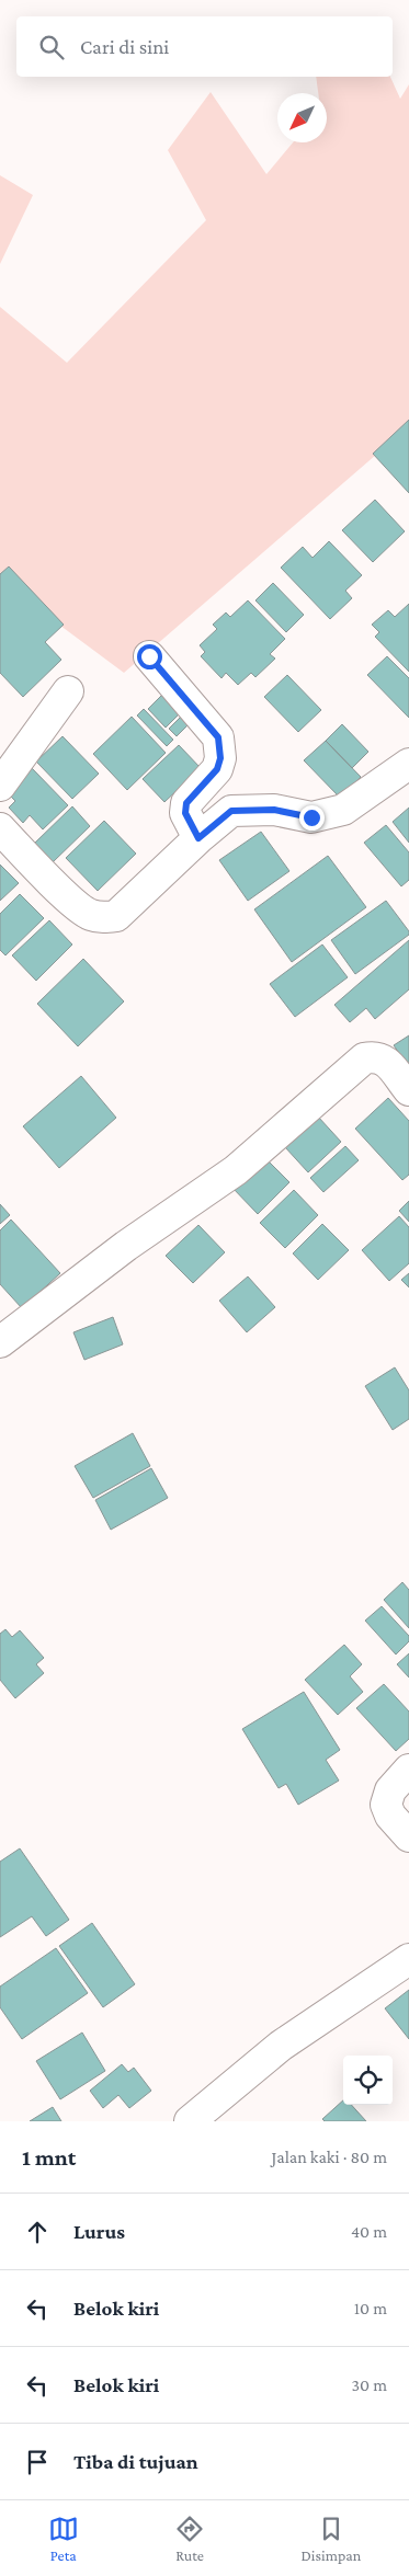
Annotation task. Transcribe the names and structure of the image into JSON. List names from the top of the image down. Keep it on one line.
{"north":"bottom left","page":{"search":"Cari di sini","heading":["1 mnt","Jalan kaki · 80 m"],"list":[["Lurus","40 m"],["Belok kiri","10 m"],["Belok kiri","30 m"],"Tiba di tujuan"],"nav":["Peta","Rute","Disimpan"]}}
